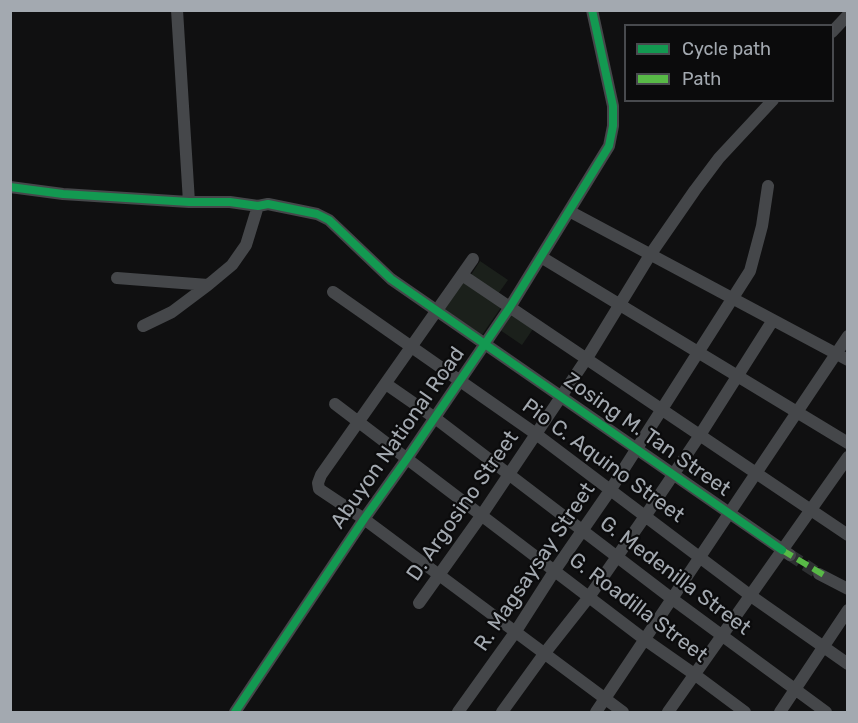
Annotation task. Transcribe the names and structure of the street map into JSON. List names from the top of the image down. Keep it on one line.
{"streets":{"street":["Zosing M. Tan Street","Abuyon National Road","Pio C. Aquino Street","D. Argosino Street","R. Magsaysay Street","G. Medenilla Street","G. Roadilla Street"]},"crossings":[["Zosing M. Tan Street","Abuyon National Road"],["Zosing M. Tan Street","D. Argosino Street"],["Zosing M. Tan Street","R. Magsaysay Street"],["Abuyon National Road","Pio C. Aquino Street"],["Abuyon National Road","G. Medenilla Street"],["Abuyon National Road","G. Roadilla Street"],["Pio C. Aquino Street","D. Argosino Street"],["Pio C. Aquino Street","R. Magsaysay Street"],["D. Argosino Street","G. Medenilla Street"],["D. Argosino Street","G. Roadilla Street"],["R. Magsaysay Street","G. Medenilla Street"],["R. Magsaysay Street","G. Roadilla Street"]],"legend":["Cycle path","Path"]}
